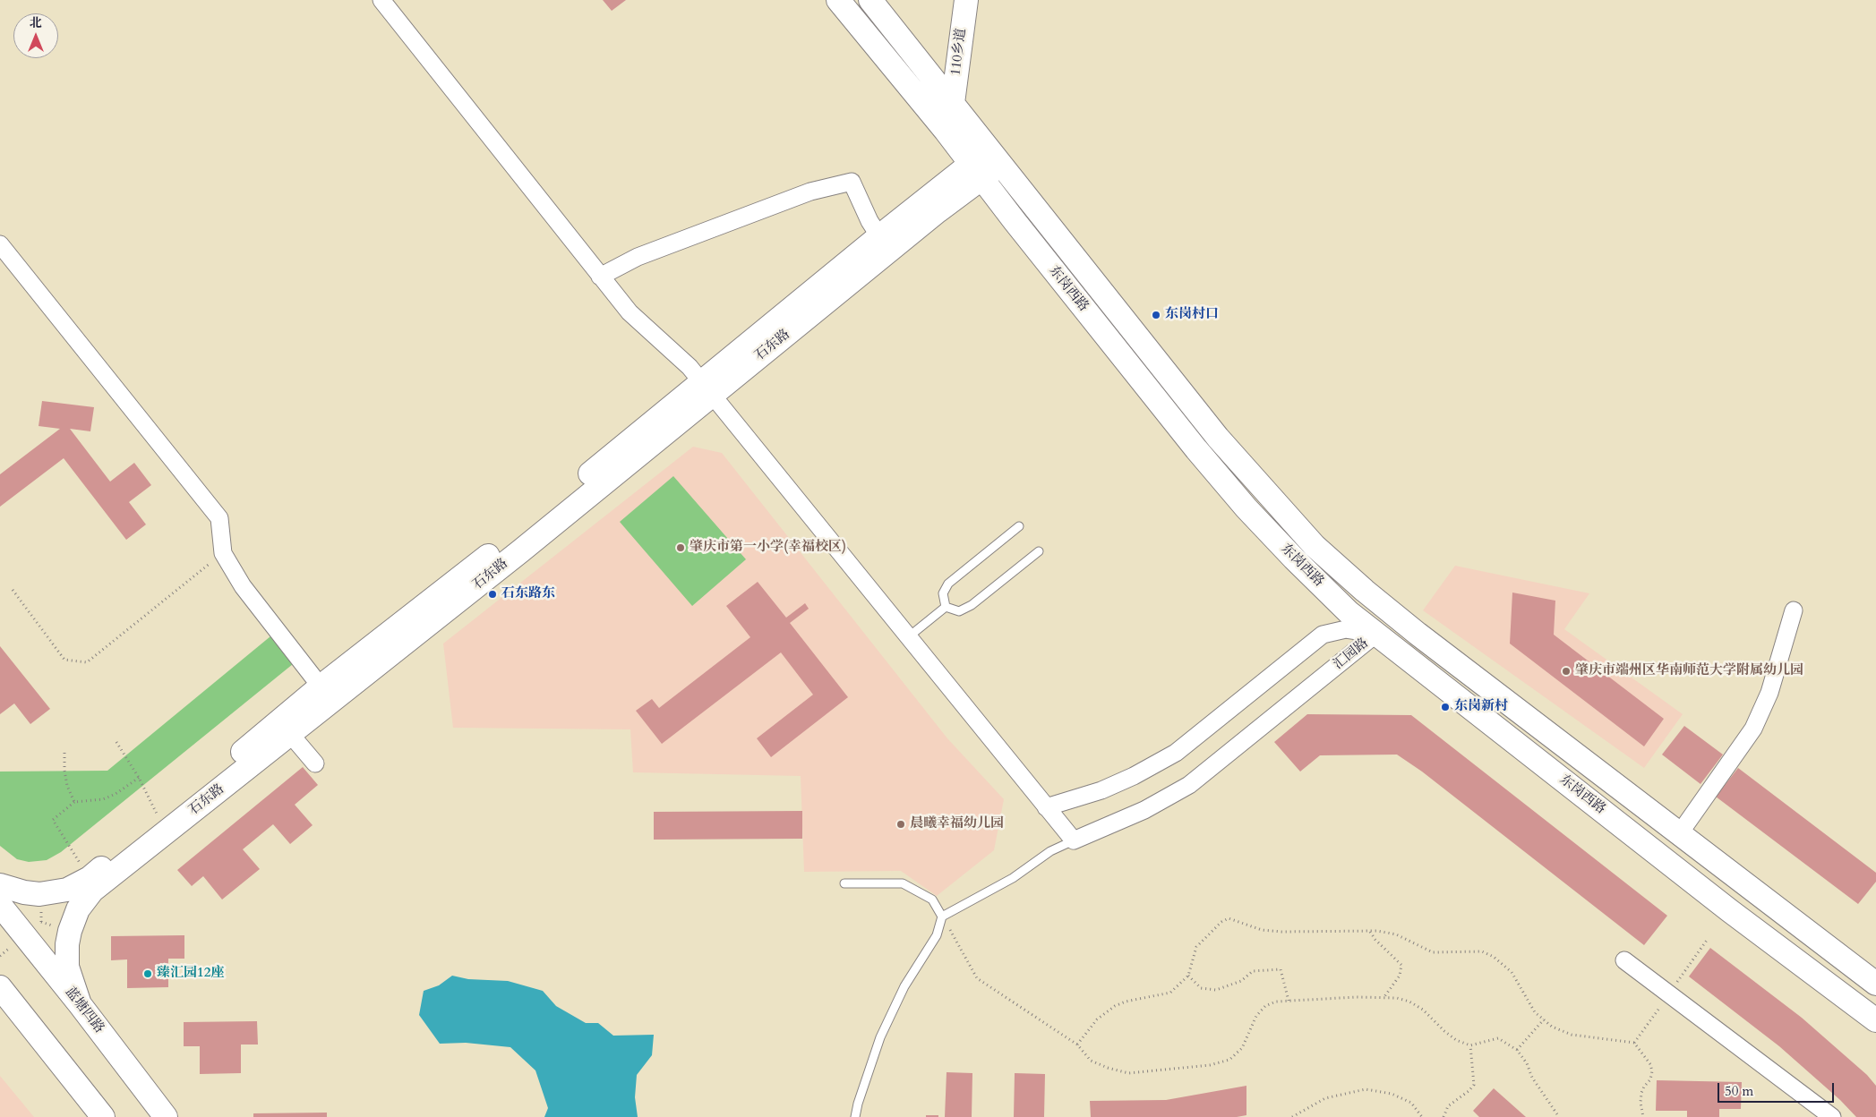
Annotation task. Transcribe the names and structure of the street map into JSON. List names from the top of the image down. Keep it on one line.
{"streets":{"main road":["110乡道","东岗西路","石东路","蓝塘四路"],"street":["汇园路"]},"crossings":[["110乡道","东岗西路"],["东岗西路","石东路"],["东岗西路","汇园路"],["石东路","蓝塘四路"]],"places":["东岗村口","肇庆市第一小学(幸福校区)","石东路东","肇庆市端州区华南师范大学附属幼儿园","东岗新村","晨曦幸福幼儿园","臻汇园12座"],"scale_bar":"50 m","north":"top"}
